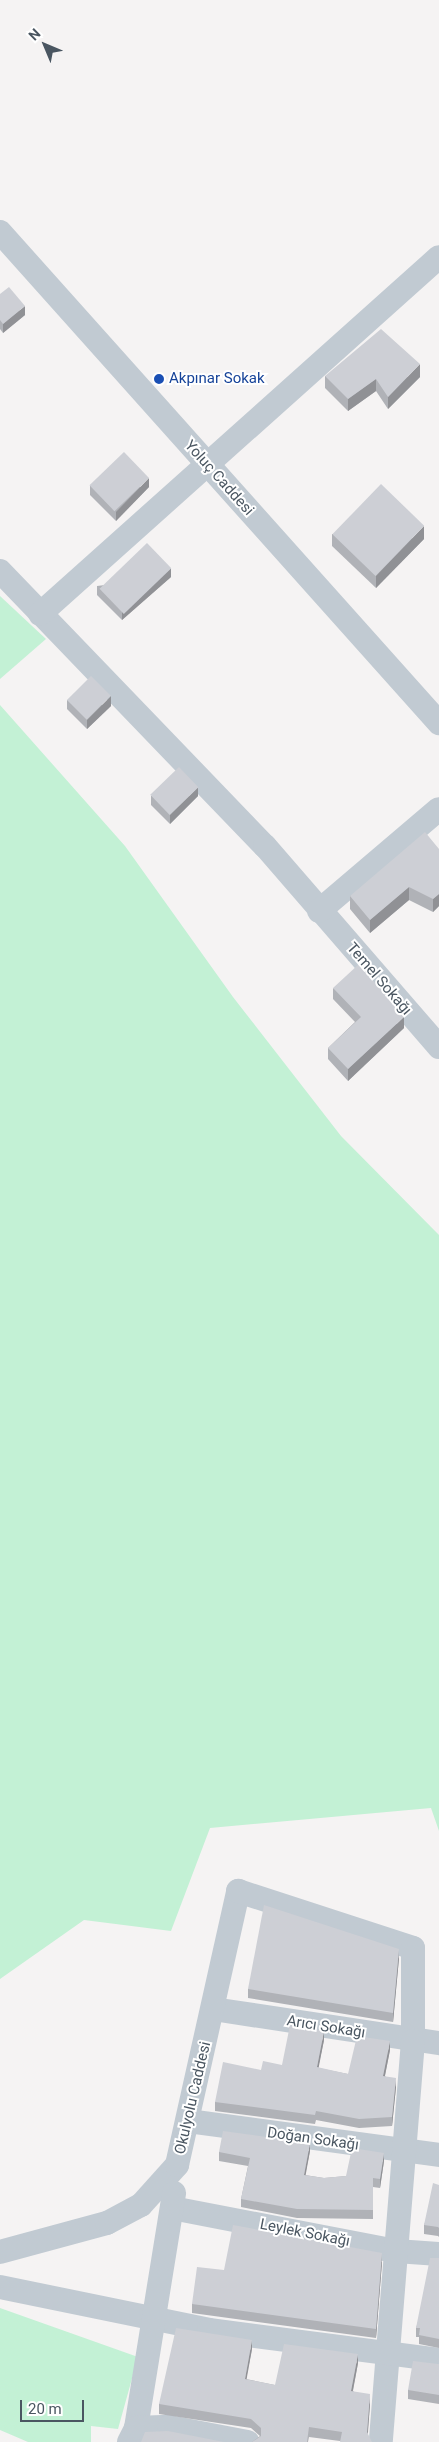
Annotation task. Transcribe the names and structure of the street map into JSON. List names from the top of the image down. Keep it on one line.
{"streets":{"street":["Yoluç Caddesi","Temel Sokağı","Arıcı Sokağı","Okulyolu Caddesi","Doğan Sokağı","Leylek Sokağı"]},"crossings":[["Arıcı Sokağı","Okulyolu Caddesi"],["Okulyolu Caddesi","Doğan Sokağı"]],"places":["Akpınar Sokak"],"scale_bar":"20 m","north":"top left"}
